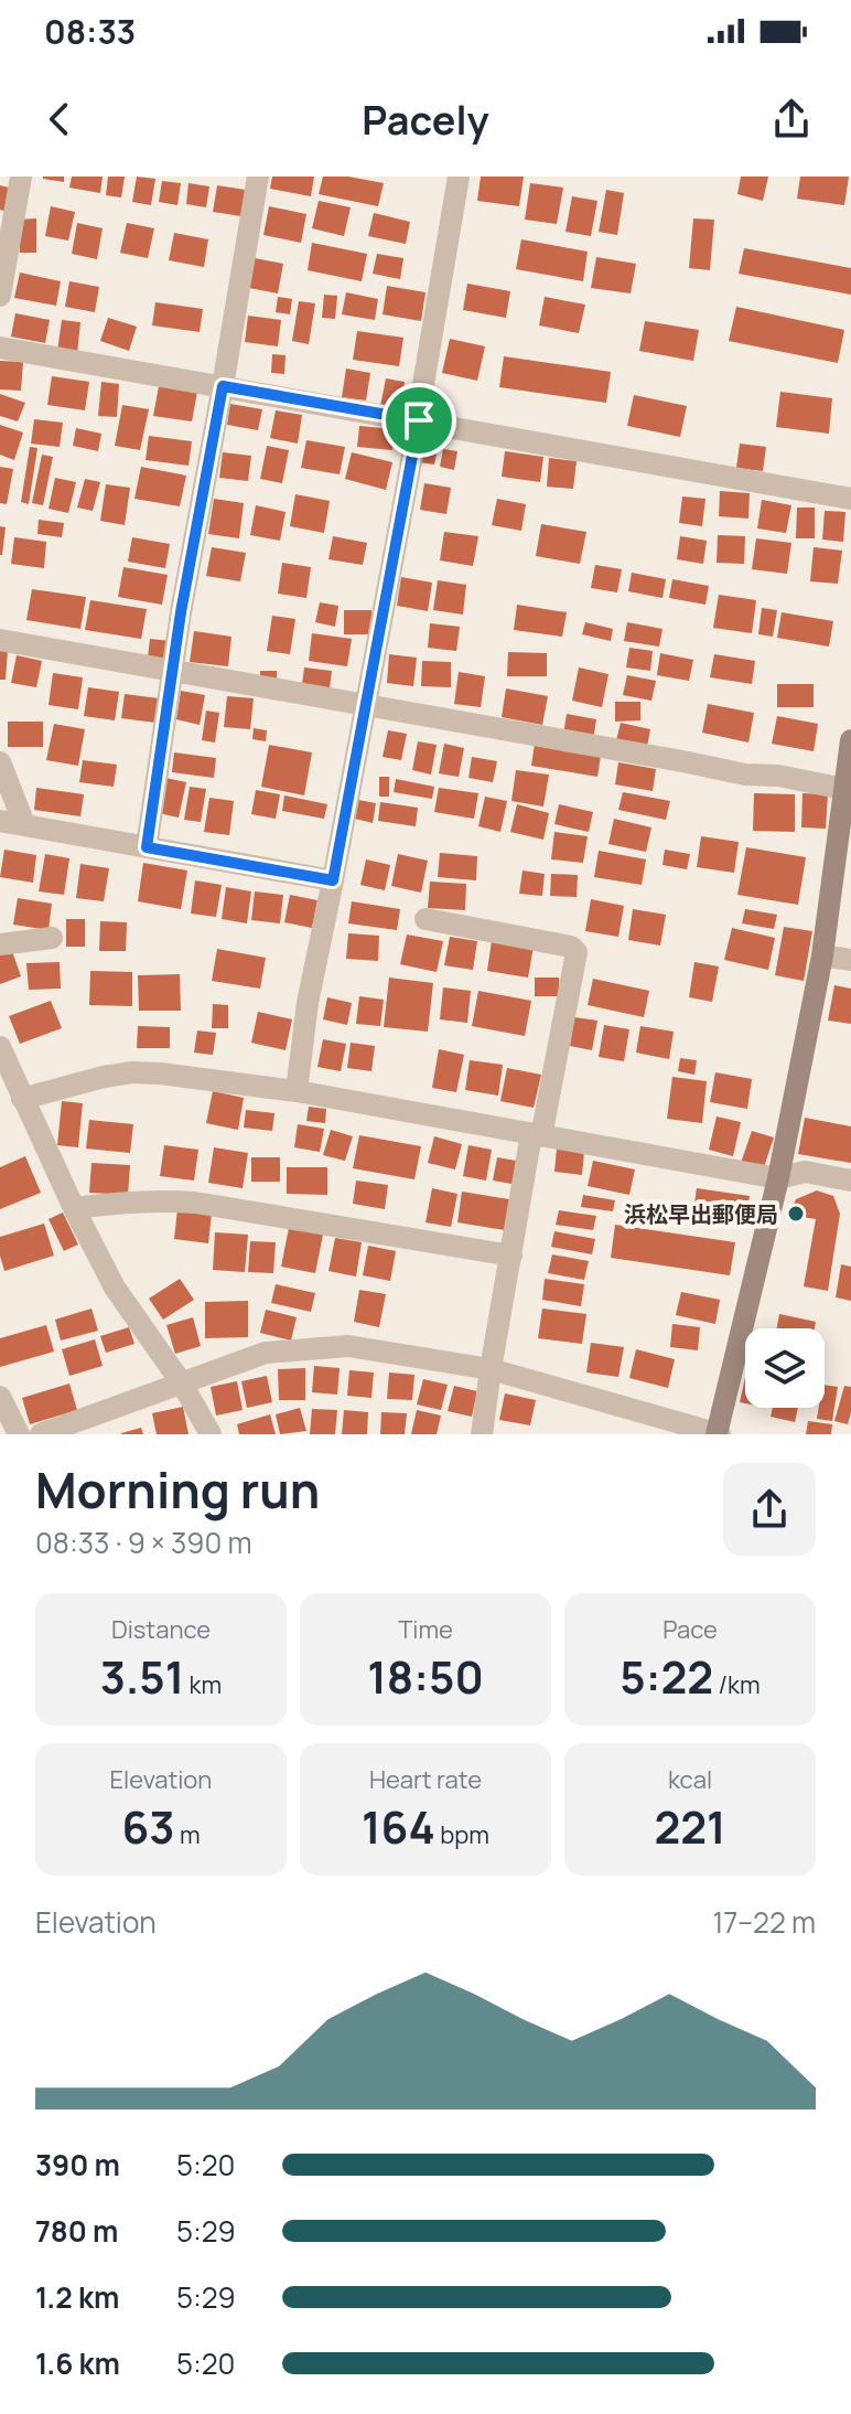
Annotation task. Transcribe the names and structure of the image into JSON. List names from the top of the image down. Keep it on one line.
{"places":["浜松早出郵便局"],"page":{"status":"08:33","header":"Pacely","heading":["Morning run","08:33 · 9 × 390 m"],"stats":[["Distance","3.51 km"],["Time","18:50"],["Pace","5:22 /km"],["Elevation","63 m"],["Heart rate","164 bpm"],["kcal","221"]],"chart":["Elevation","17–22 m"],"list":[{"name":"390 m","note":"5:20"},{"name":"780 m","note":"5:29"},{"name":"1.2 km","note":"5:29"},{"name":"1.6 km","note":"5:20"}]}}
